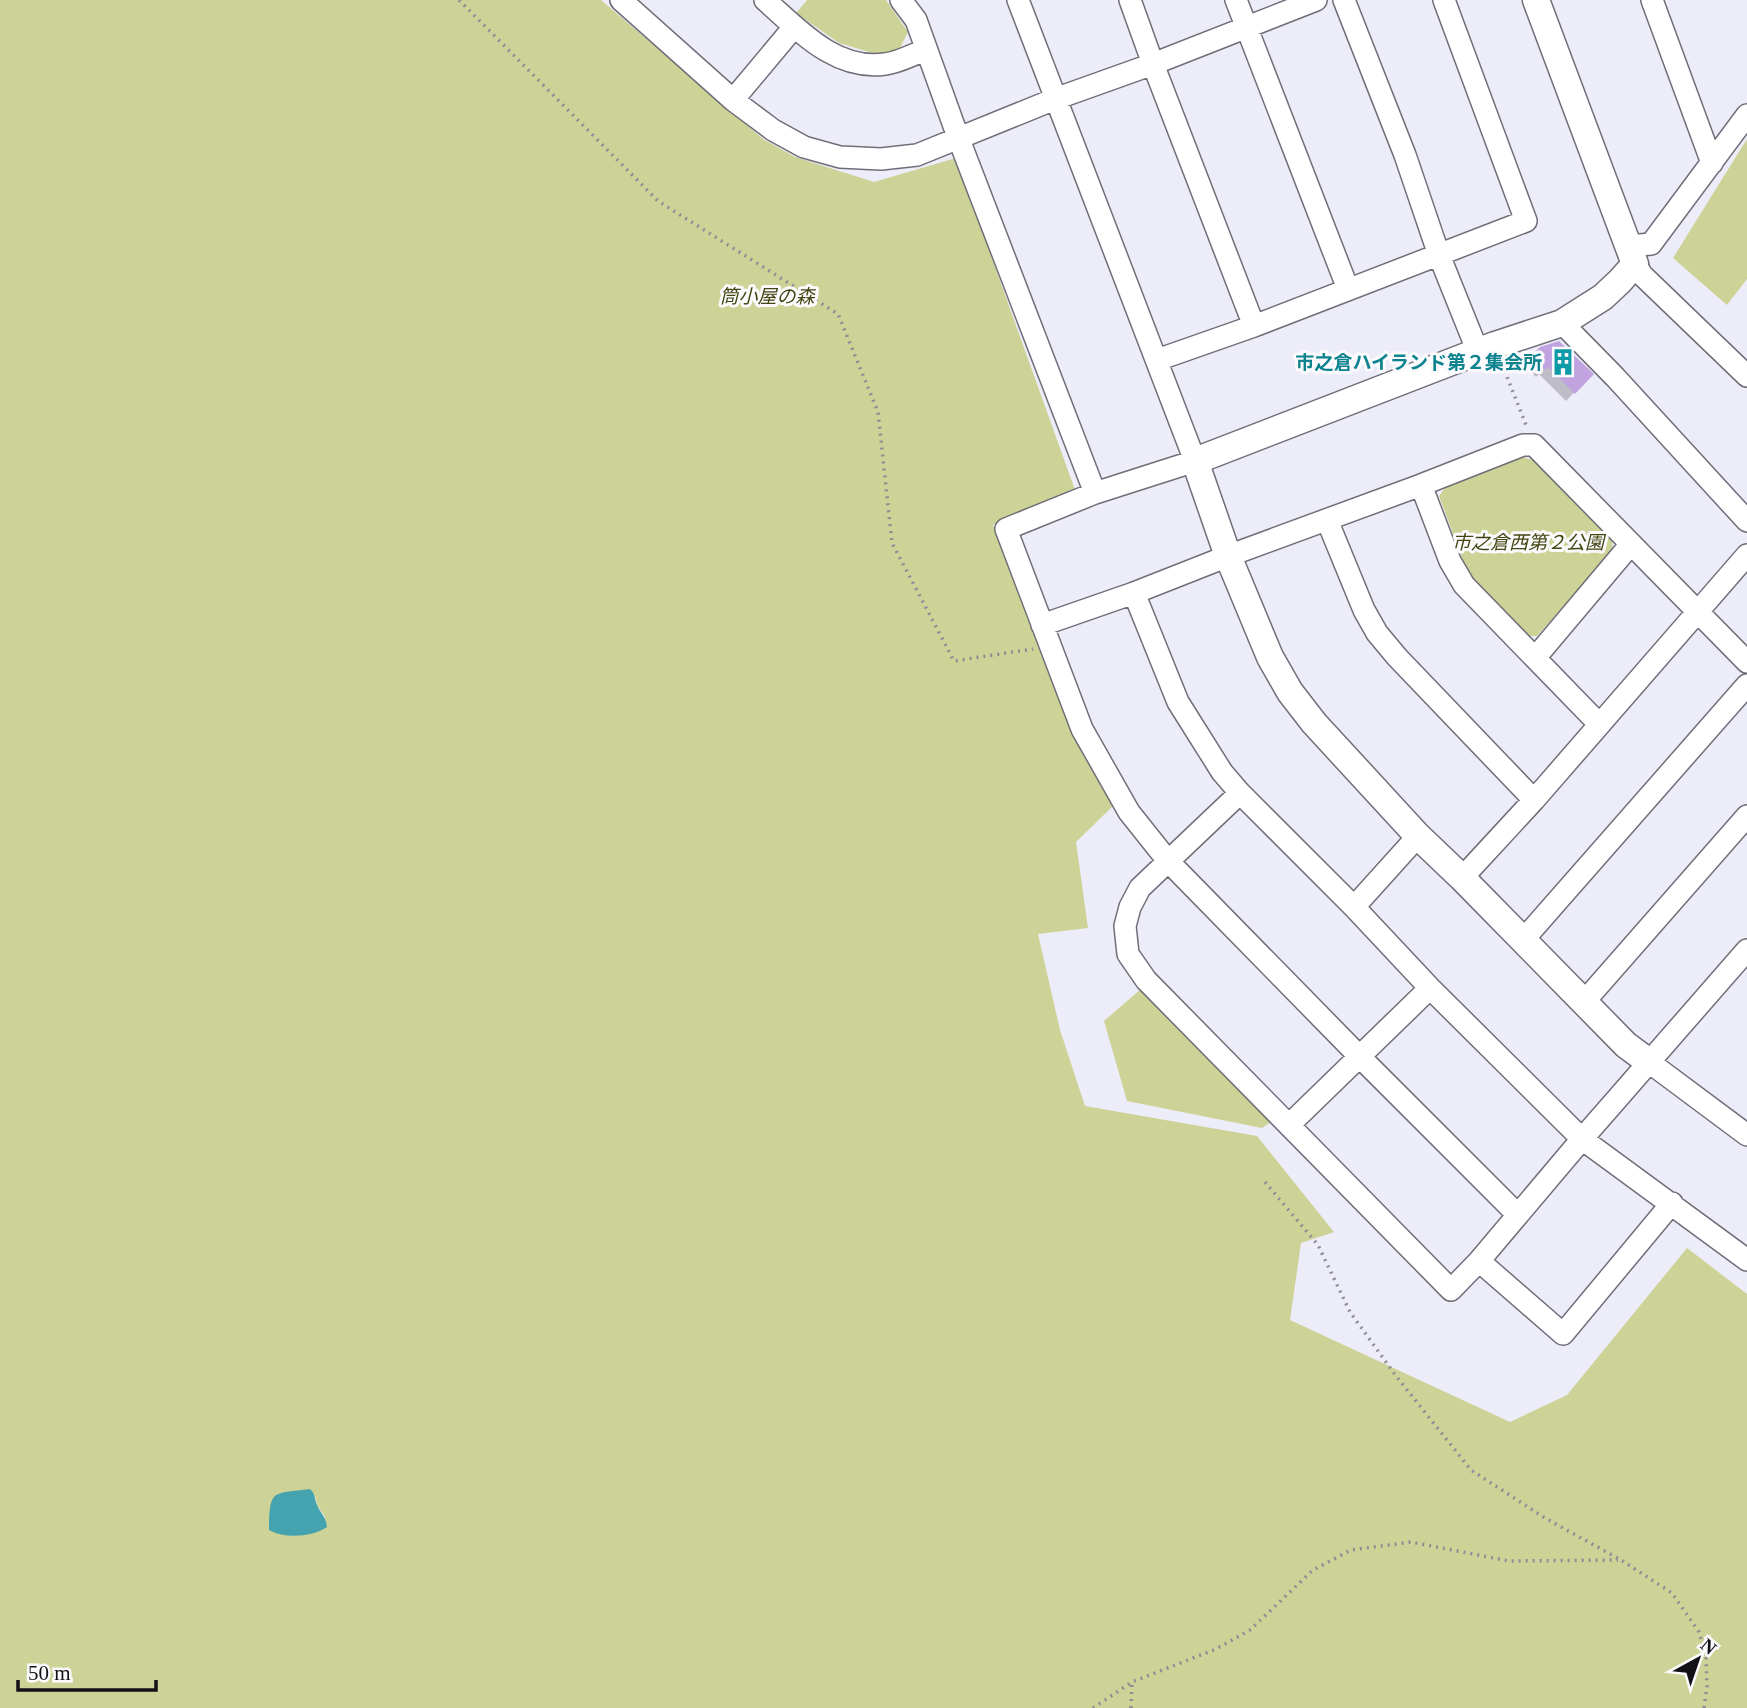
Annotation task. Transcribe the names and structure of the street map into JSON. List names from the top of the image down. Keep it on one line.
{"parks":["筒小屋の森","市之倉西第２公園"],"places":{"building":["市之倉ハイランド第２集会所"]},"scale_bar":"50 m","north":"top right"}
